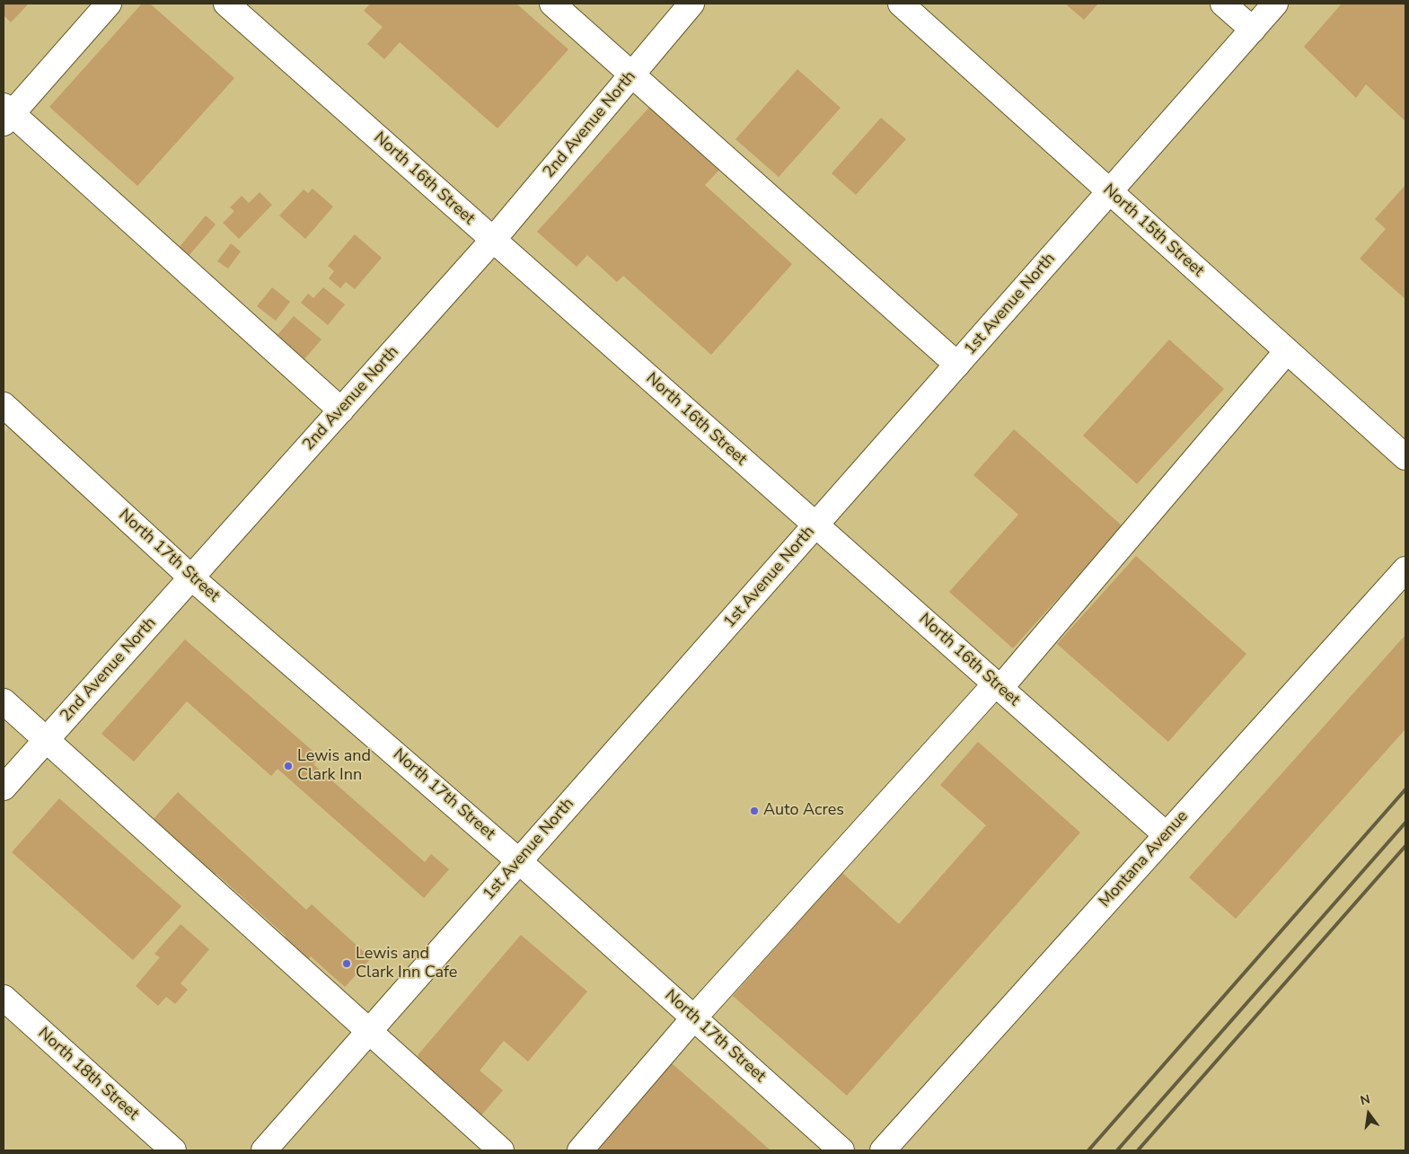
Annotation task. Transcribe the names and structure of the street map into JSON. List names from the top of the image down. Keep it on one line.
{"streets":{"street":["2nd Avenue North","North 16th Street","North 15th Street","1st Avenue North","North 17th Street","Montana Avenue","North 18th Street"]},"crossings":[["2nd Avenue North","North 16th Street"],["2nd Avenue North","North 17th Street"],["North 16th Street","1st Avenue North"],["North 16th Street","Montana Avenue"],["North 15th Street","1st Avenue North"],["1st Avenue North","North 17th Street"]],"places":["Lewis and Clark Inn","Auto Acres","Lewis and Clark Inn Cafe"],"north":"top"}
